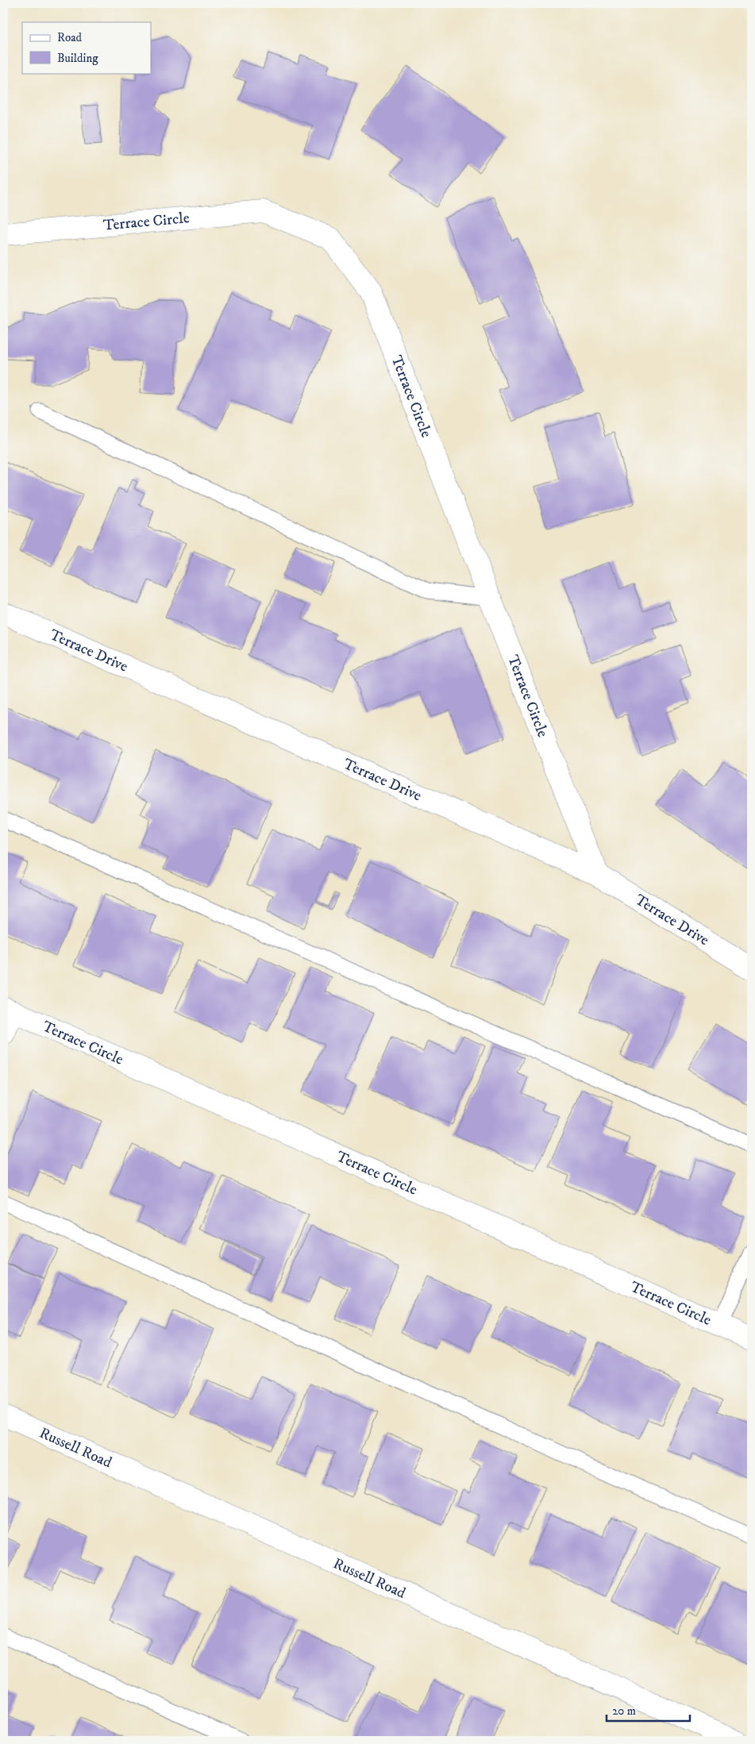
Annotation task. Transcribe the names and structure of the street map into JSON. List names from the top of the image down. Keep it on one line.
{"streets":{"street":["Terrace Circle","Terrace Drive","Russell Road"]},"crossings":[["Terrace Circle","Terrace Drive"]],"legend":["Road","Building"],"scale_bar":"20 m"}
